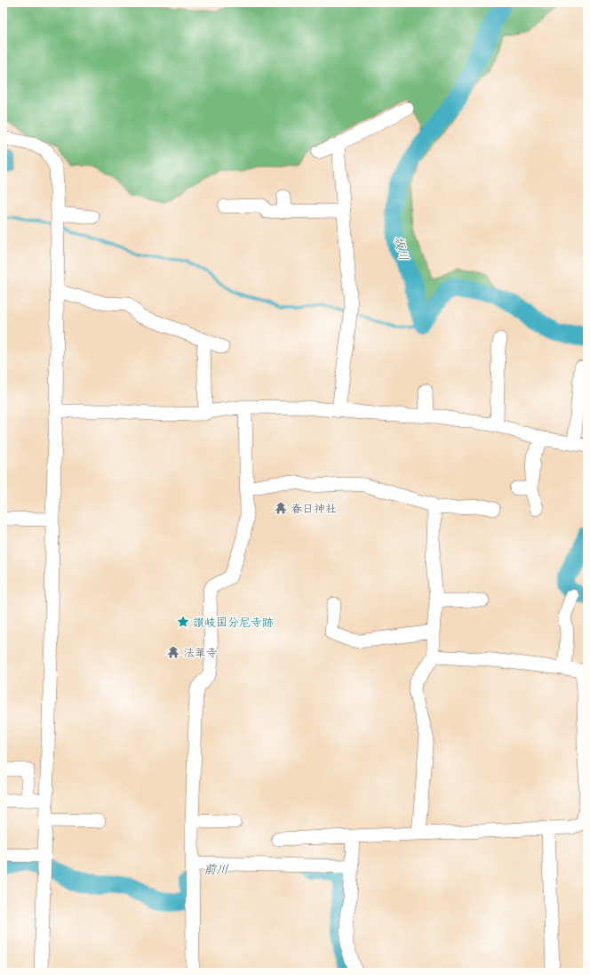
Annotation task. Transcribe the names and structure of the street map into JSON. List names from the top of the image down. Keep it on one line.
{"water":["坂川","前川"],"places":{"temple":["春日神社","法華寺"],"place":["讃岐国分尼寺跡"]}}
